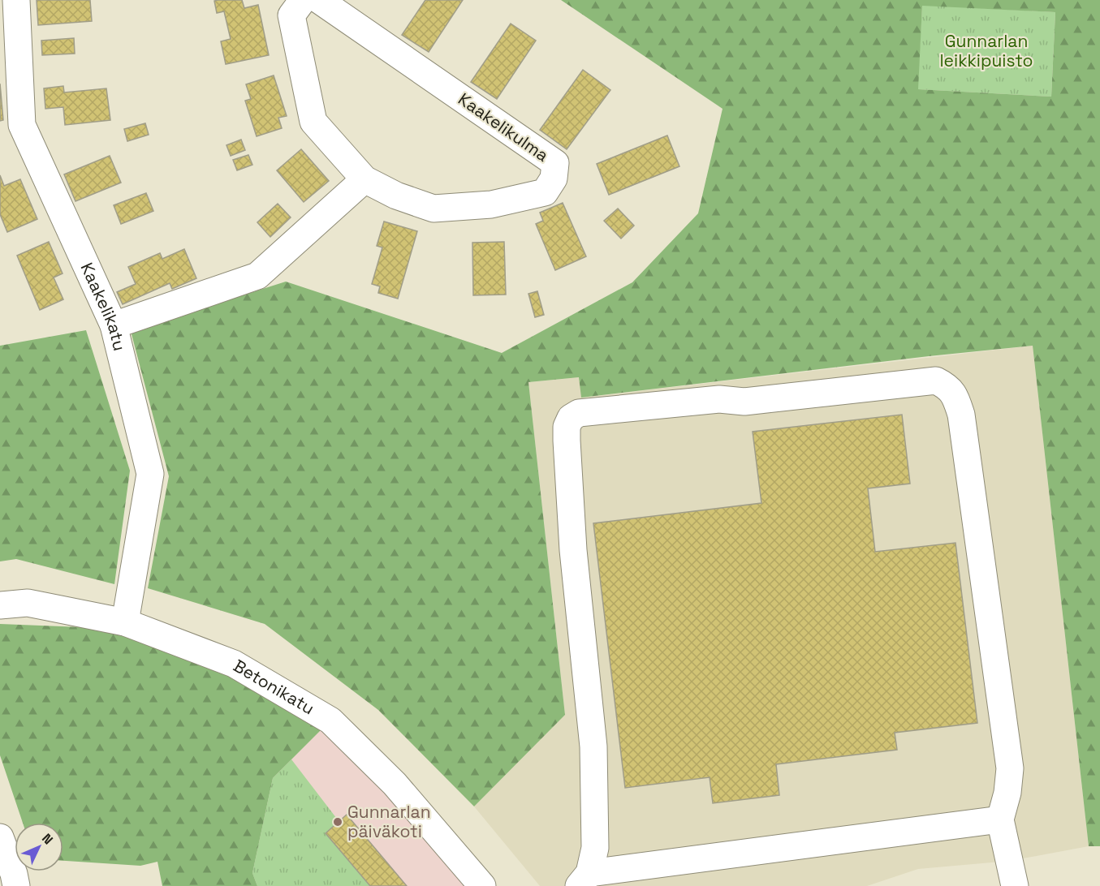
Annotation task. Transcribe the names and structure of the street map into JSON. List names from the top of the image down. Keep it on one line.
{"streets":{"street":["Kaakelikulma","Kaakelikatu","Betonikatu"]},"crossings":[["Kaakelikatu","Betonikatu"]],"parks":["Gunnarlan leikkipuisto"],"places":["Gunnarlan päiväkoti"],"north":"top right"}
